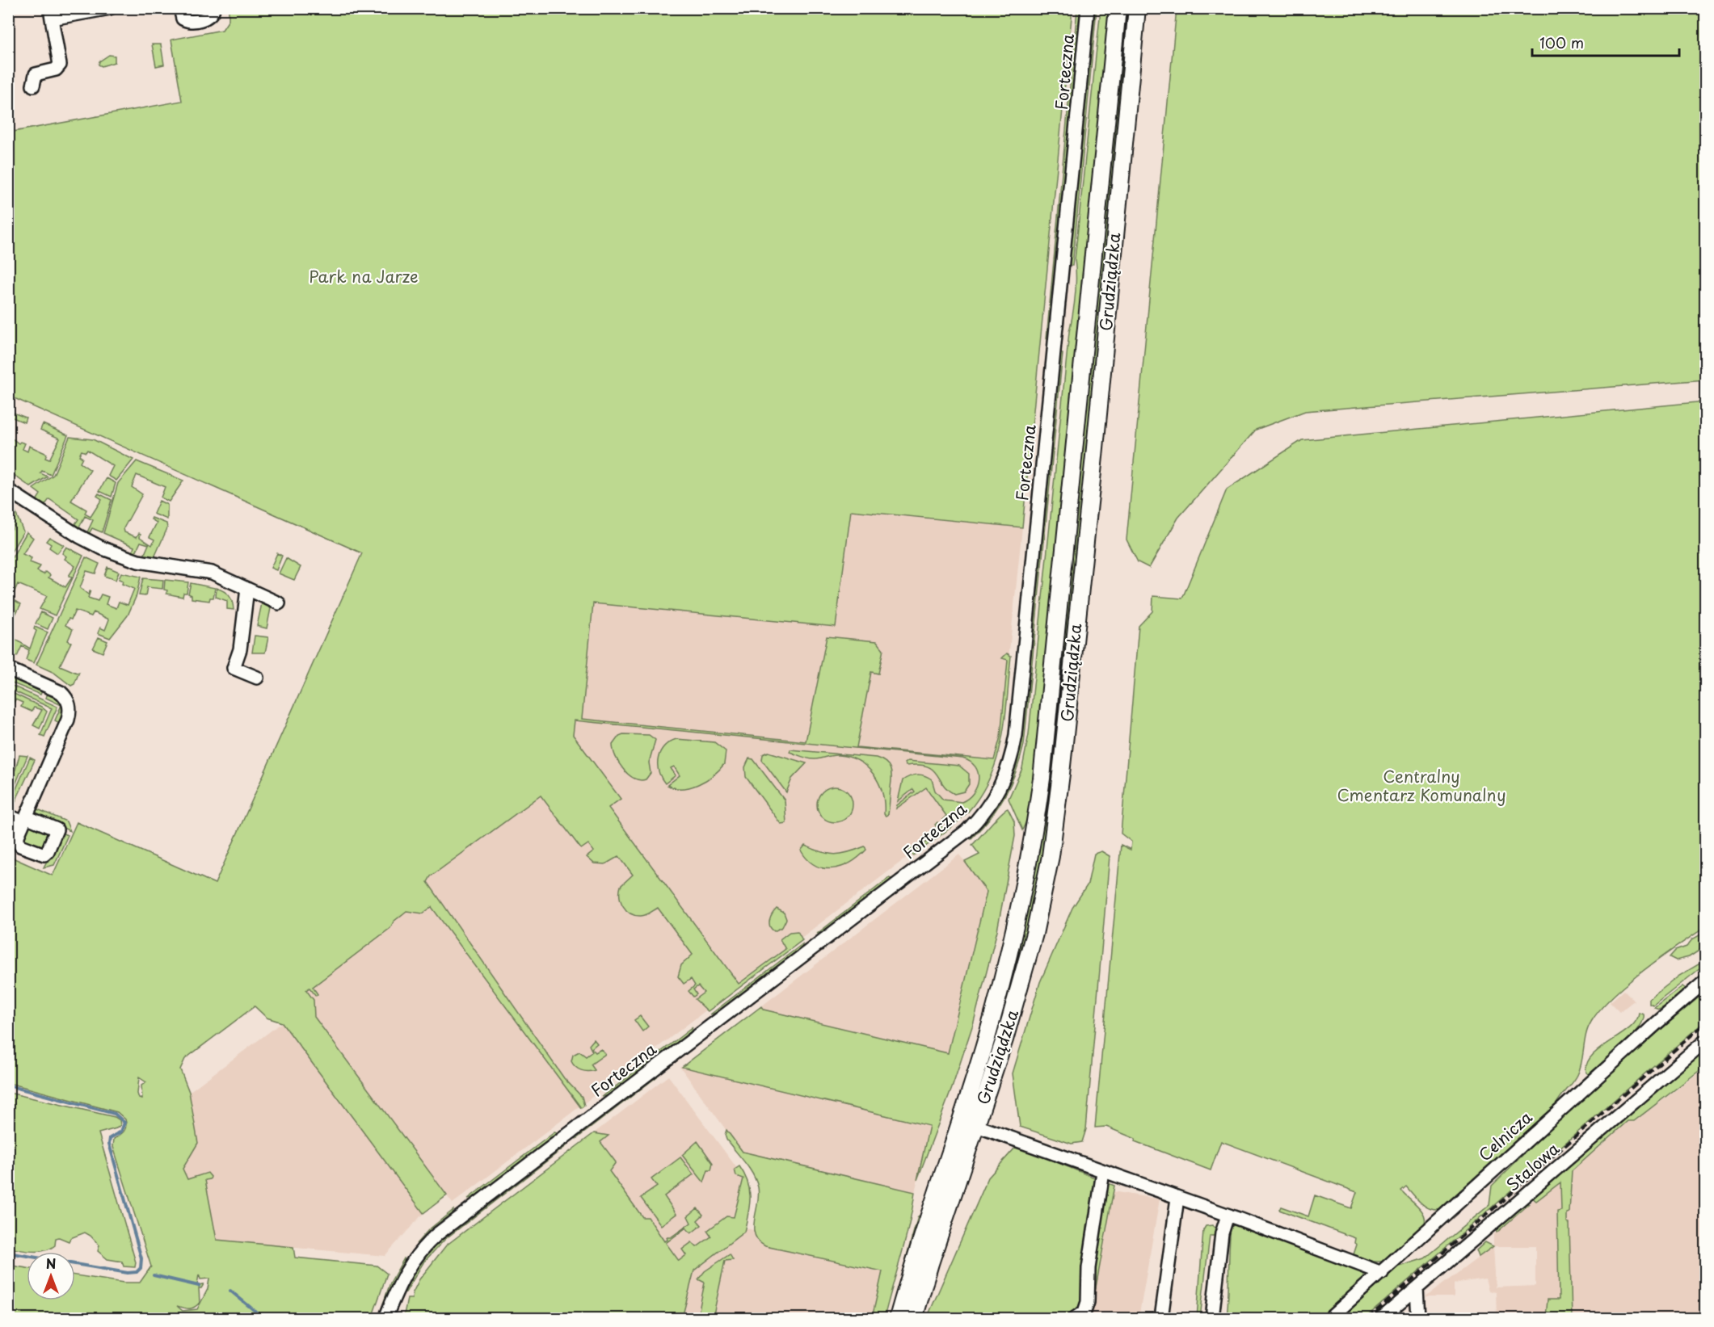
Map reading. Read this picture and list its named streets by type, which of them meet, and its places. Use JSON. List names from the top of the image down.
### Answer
{
  "streets": {
    "main road": ["Grudziądzka"],
    "street": ["Forteczna", "Celnicza", "Stalowa"]
  },
  "parks": ["Park na Jarze", "Centralny Cmentarz Komunalny"],
  "scale_bar": "100 m",
  "north": "top"
}
